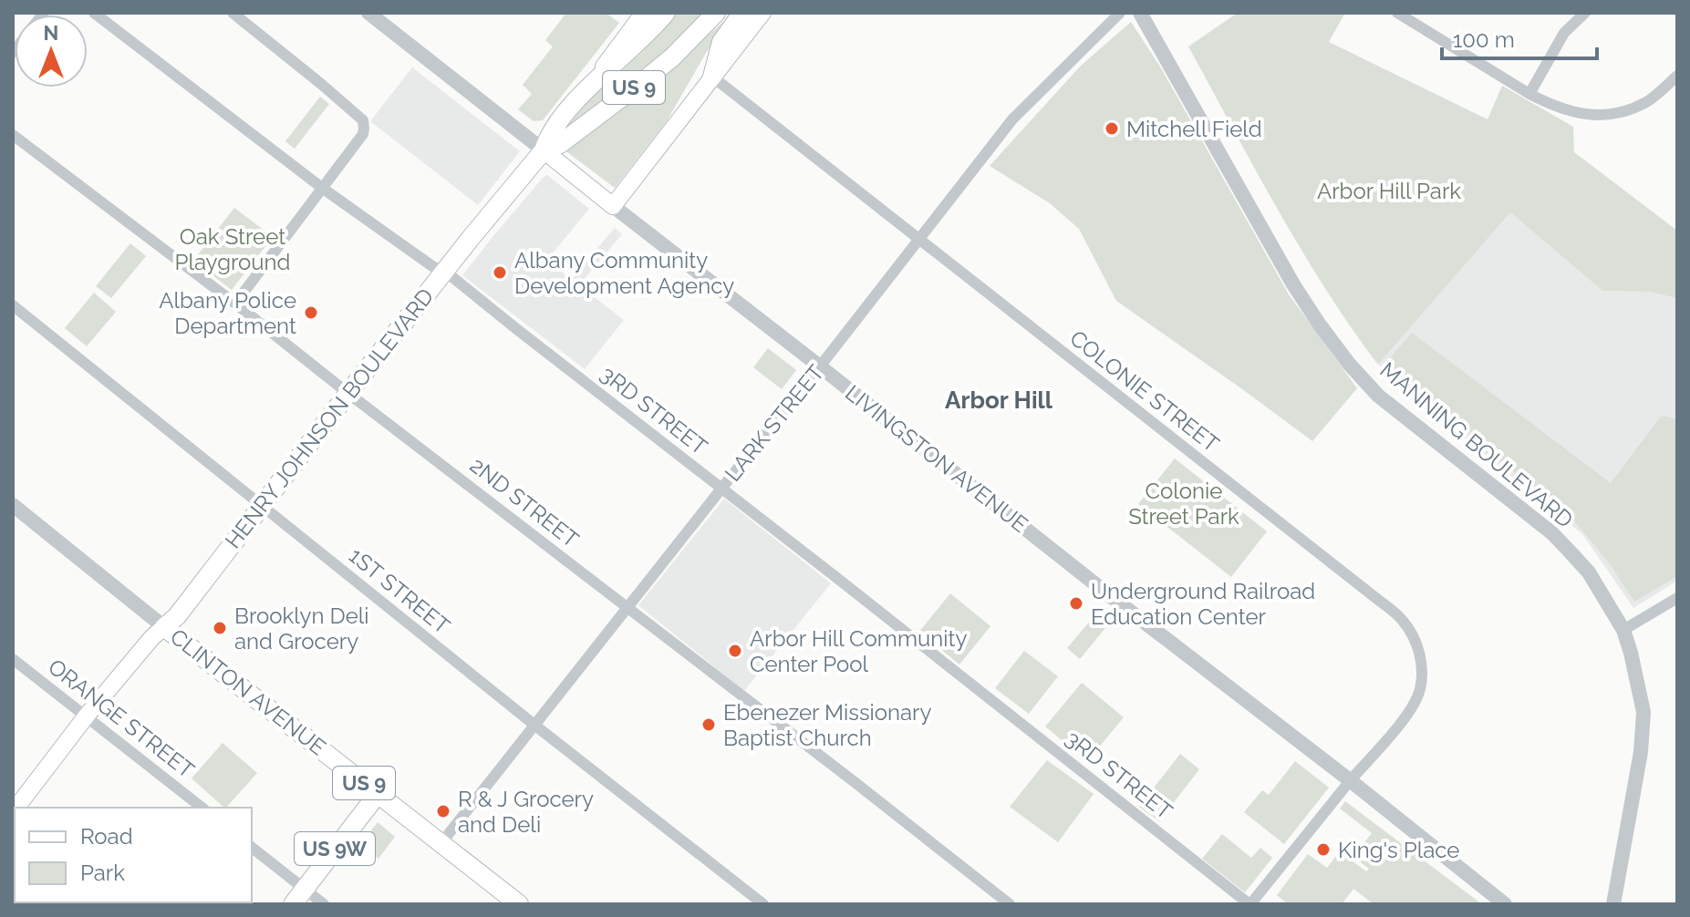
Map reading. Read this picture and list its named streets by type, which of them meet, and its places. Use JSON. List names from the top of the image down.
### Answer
{
  "streets": {
    "main road": [
      "US 9",
      "HENRY JOHNSON BOULEVARD",
      "LIVINGSTON AVENUE",
      "CLINTON AVENUE",
      "US 9W"
    ],
    "street": [
      "COLONIE STREET",
      "3RD STREET",
      "LARK STREET",
      "MANNING BOULEVARD",
      "2ND STREET",
      "1ST STREET",
      "ORANGE STREET"
    ]
  },
  "crossings": [
    ["US 9", "HENRY JOHNSON BOULEVARD"],
    ["US 9", "LIVINGSTON AVENUE"],
    ["COLONIE STREET", "3RD STREET"],
    ["COLONIE STREET", "LARK STREET"],
    ["COLONIE STREET", "LIVINGSTON AVENUE"],
    ["3RD STREET", "HENRY JOHNSON BOULEVARD"],
    ["3RD STREET", "LARK STREET"],
    ["HENRY JOHNSON BOULEVARD", "LIVINGSTON AVENUE"],
    ["HENRY JOHNSON BOULEVARD", "2ND STREET"],
    ["HENRY JOHNSON BOULEVARD", "1ST STREET"],
    ["HENRY JOHNSON BOULEVARD", "CLINTON AVENUE"],
    ["HENRY JOHNSON BOULEVARD", "ORANGE STREET"],
    ["LARK STREET", "LIVINGSTON AVENUE"],
    ["LARK STREET", "2ND STREET"],
    ["LARK STREET", "1ST STREET"],
    ["LARK STREET", "CLINTON AVENUE"],
    ["CLINTON AVENUE", "US 9W"]
  ],
  "districts": ["Arbor Hill"],
  "parks": ["Arbor Hill Park", "Oak Street Playground", "Colonie Street Park"],
  "places": [
    "Mitchell Field",
    "Albany Community Development Agency",
    "Albany Police Department",
    "Underground Railroad Education Center",
    "Brooklyn Deli and Grocery",
    "Arbor Hill Community Center Pool",
    "Ebenezer Missionary Baptist Church",
    "R & J Grocery and Deli",
    "King's Place"
  ],
  "legend": ["Road", "Park"],
  "scale_bar": "100 m",
  "north": "top"
}
